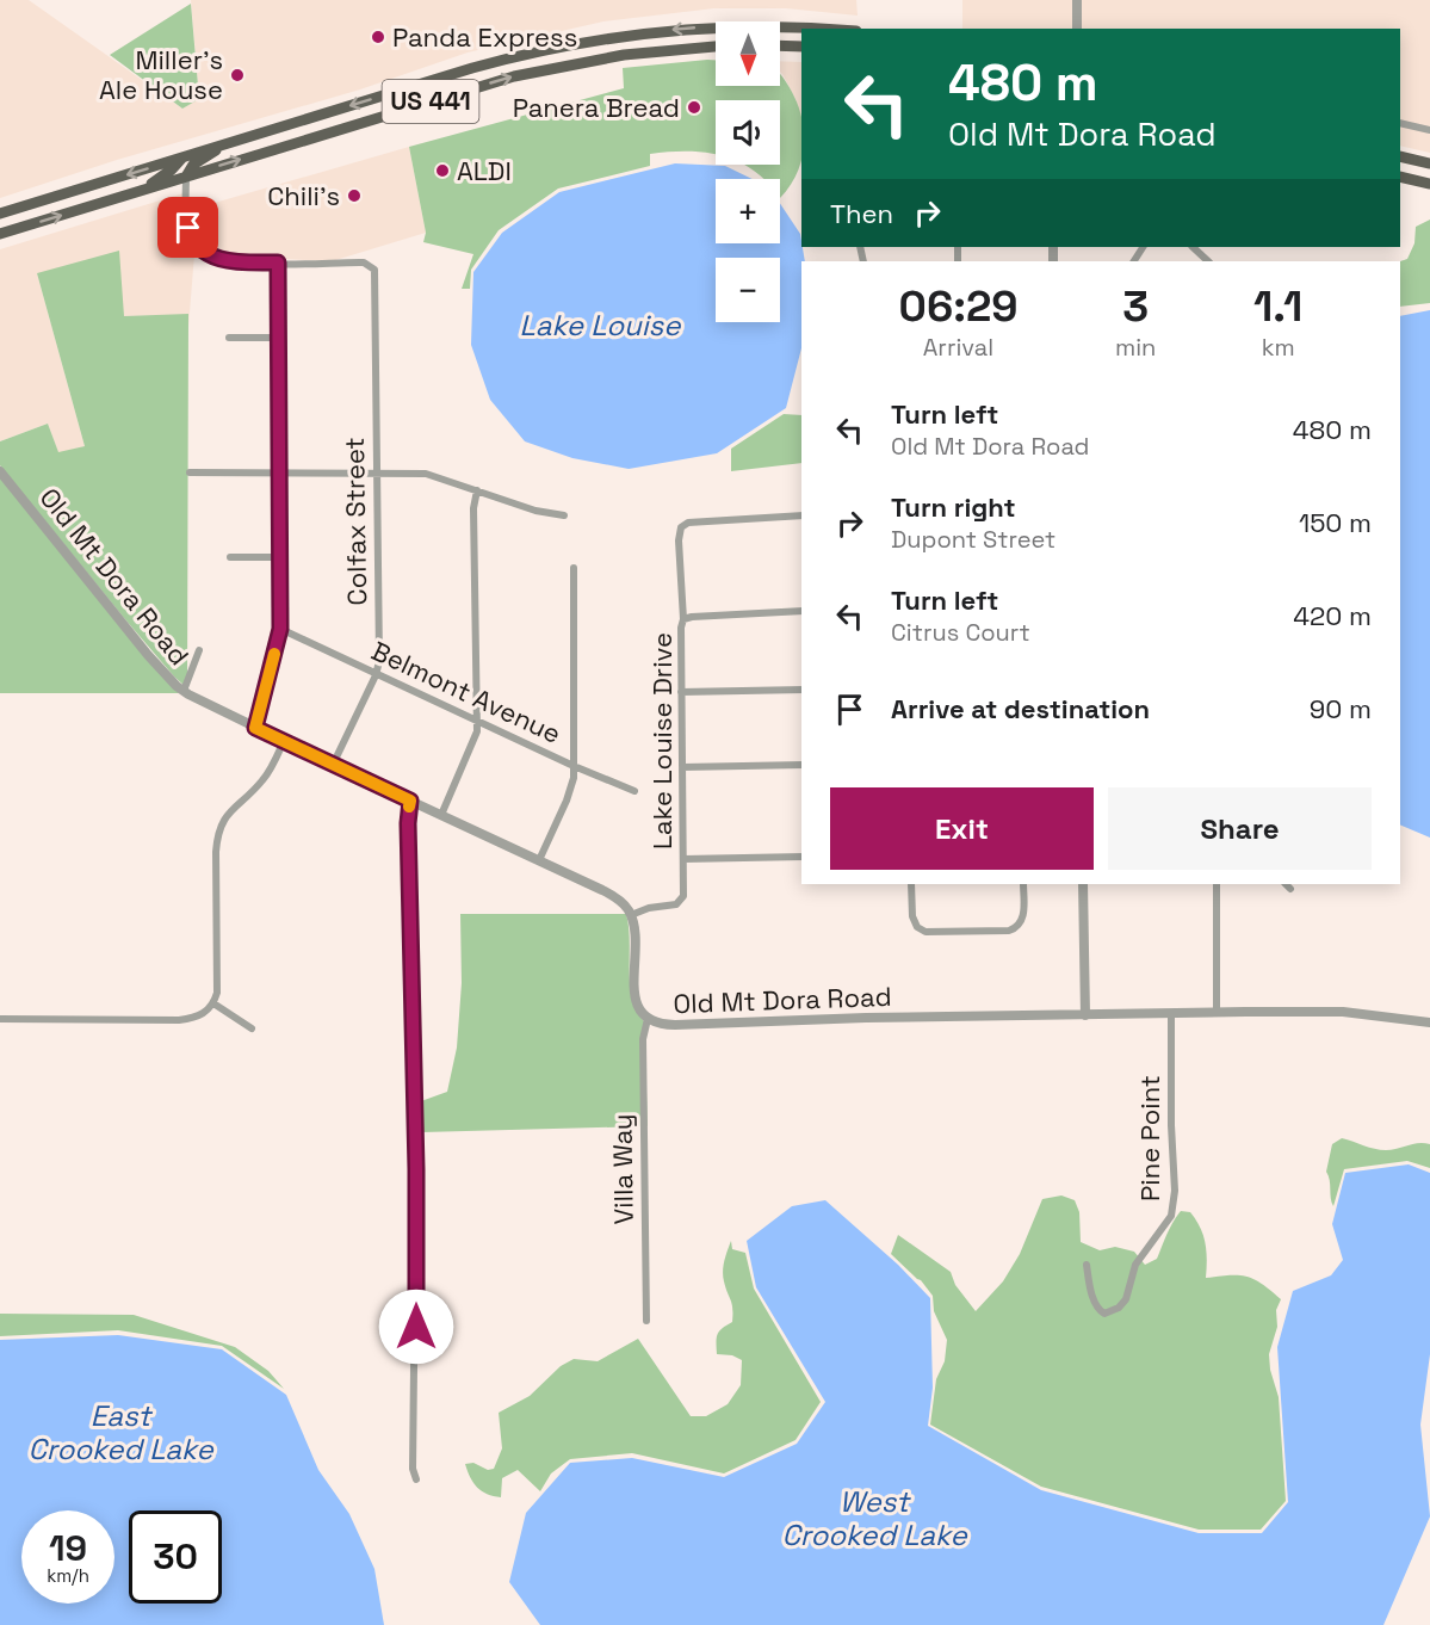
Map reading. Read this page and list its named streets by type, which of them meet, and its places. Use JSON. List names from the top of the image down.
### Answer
{
  "streets": {
    "main road": ["US 441"],
    "street": [
      "Colfax Street",
      "Old Mt Dora Road",
      "Belmont Avenue",
      "Lake Louise Drive",
      "Pine Point",
      "Villa Way"
    ]
  },
  "crossings": [
    ["Colfax Street", "Old Mt Dora Road"],
    ["Colfax Street", "Belmont Avenue"],
    ["Old Mt Dora Road", "Lake Louise Drive"],
    ["Old Mt Dora Road", "Pine Point"],
    ["Old Mt Dora Road", "Villa Way"]
  ],
  "water": ["Lake Louise", "East Crooked Lake", "West Crooked Lake"],
  "places": [
    "Panda Express",
    "Miller's Ale House",
    "Panera Bread",
    "ALDI",
    "Chili's"
  ],
  "north": "bottom",
  "page": {
    "map_buttons": ["+", "−"],
    "turn": ["480 m", "Old Mt Dora Road"],
    "then": "Then",
    "eta": [
      "06:29",
      "Arrival",
      "3",
      "min",
      "1.1",
      "km"
    ],
    "list": [
      {
        "name": "Turn left",
        "note": "Old Mt Dora Road",
        "value": "480 m"
      },
      {
        "name": "Turn right",
        "note": "Dupont Street",
        "value": "150 m"
      },
      {
        "name": "Turn left",
        "note": "Citrus Court",
        "value": "420 m"
      },
      {
        "name": "Arrive at destination",
        "value": "90 m"
      }
    ],
    "buttons": ["Exit", "Share"],
    "speed": "19 km/h",
    "limit": "30"
  }
}
